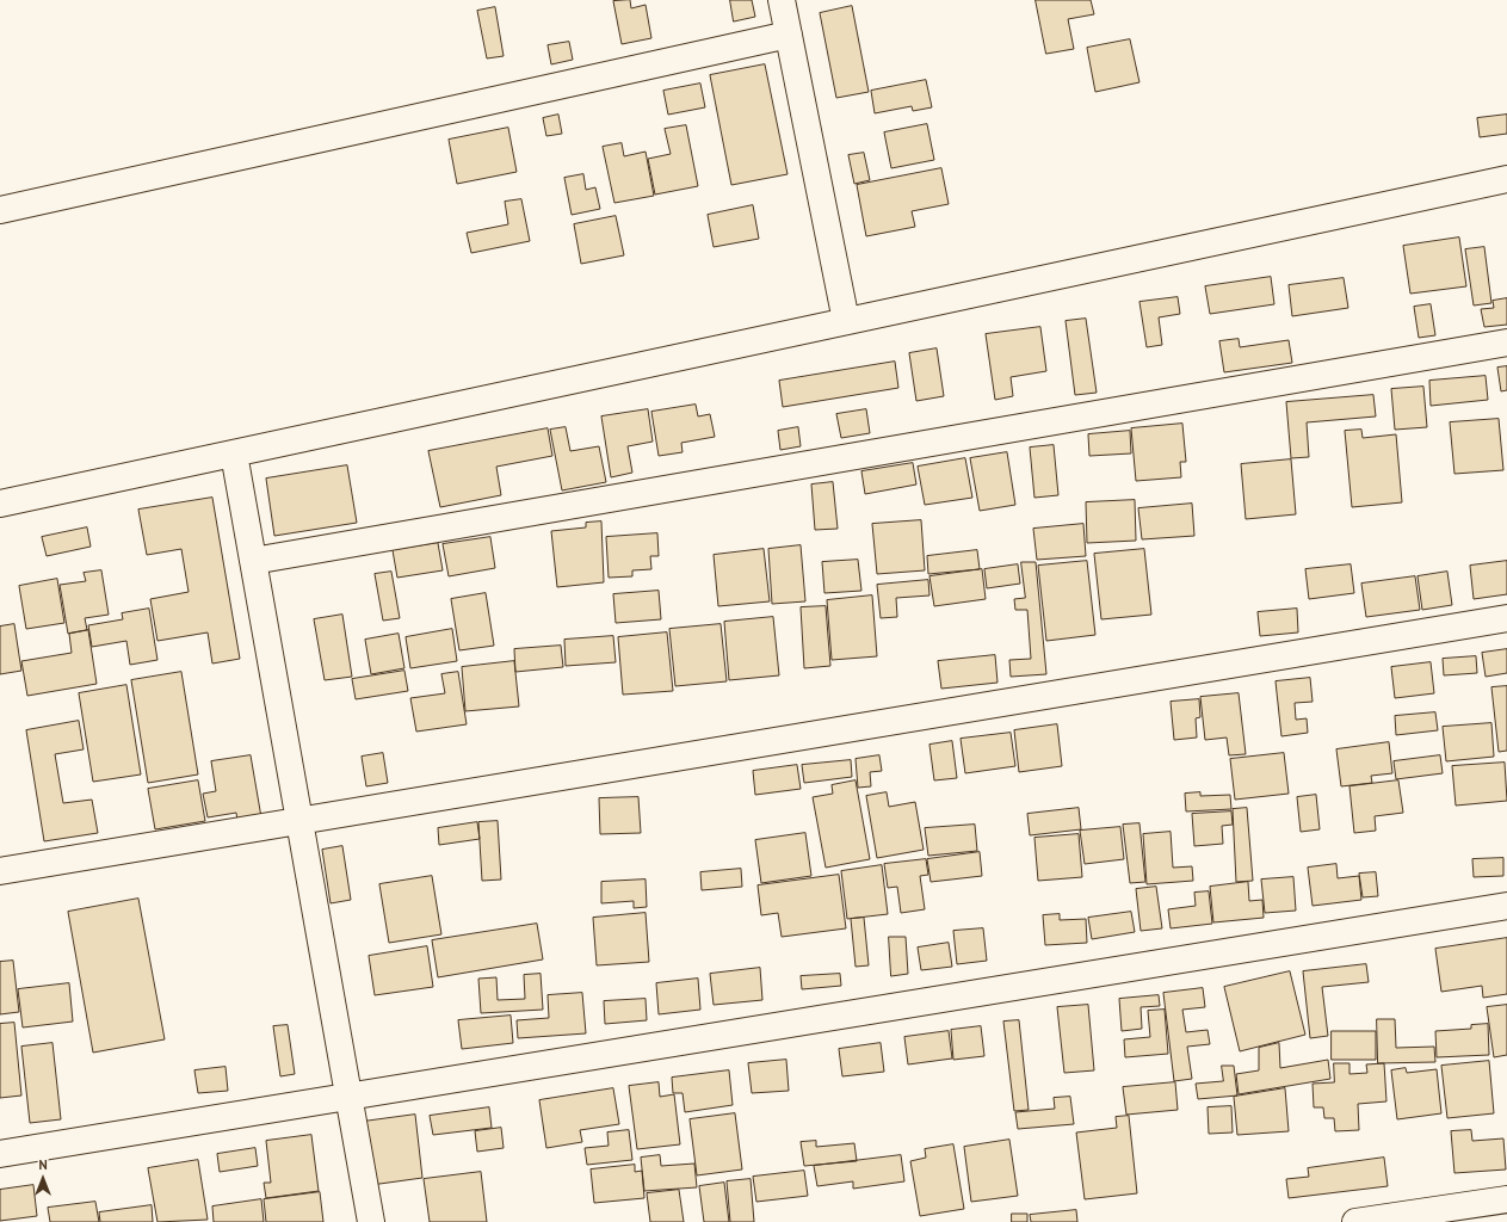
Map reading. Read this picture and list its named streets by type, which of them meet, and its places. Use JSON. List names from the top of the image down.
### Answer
{
  "north": "top"
}
